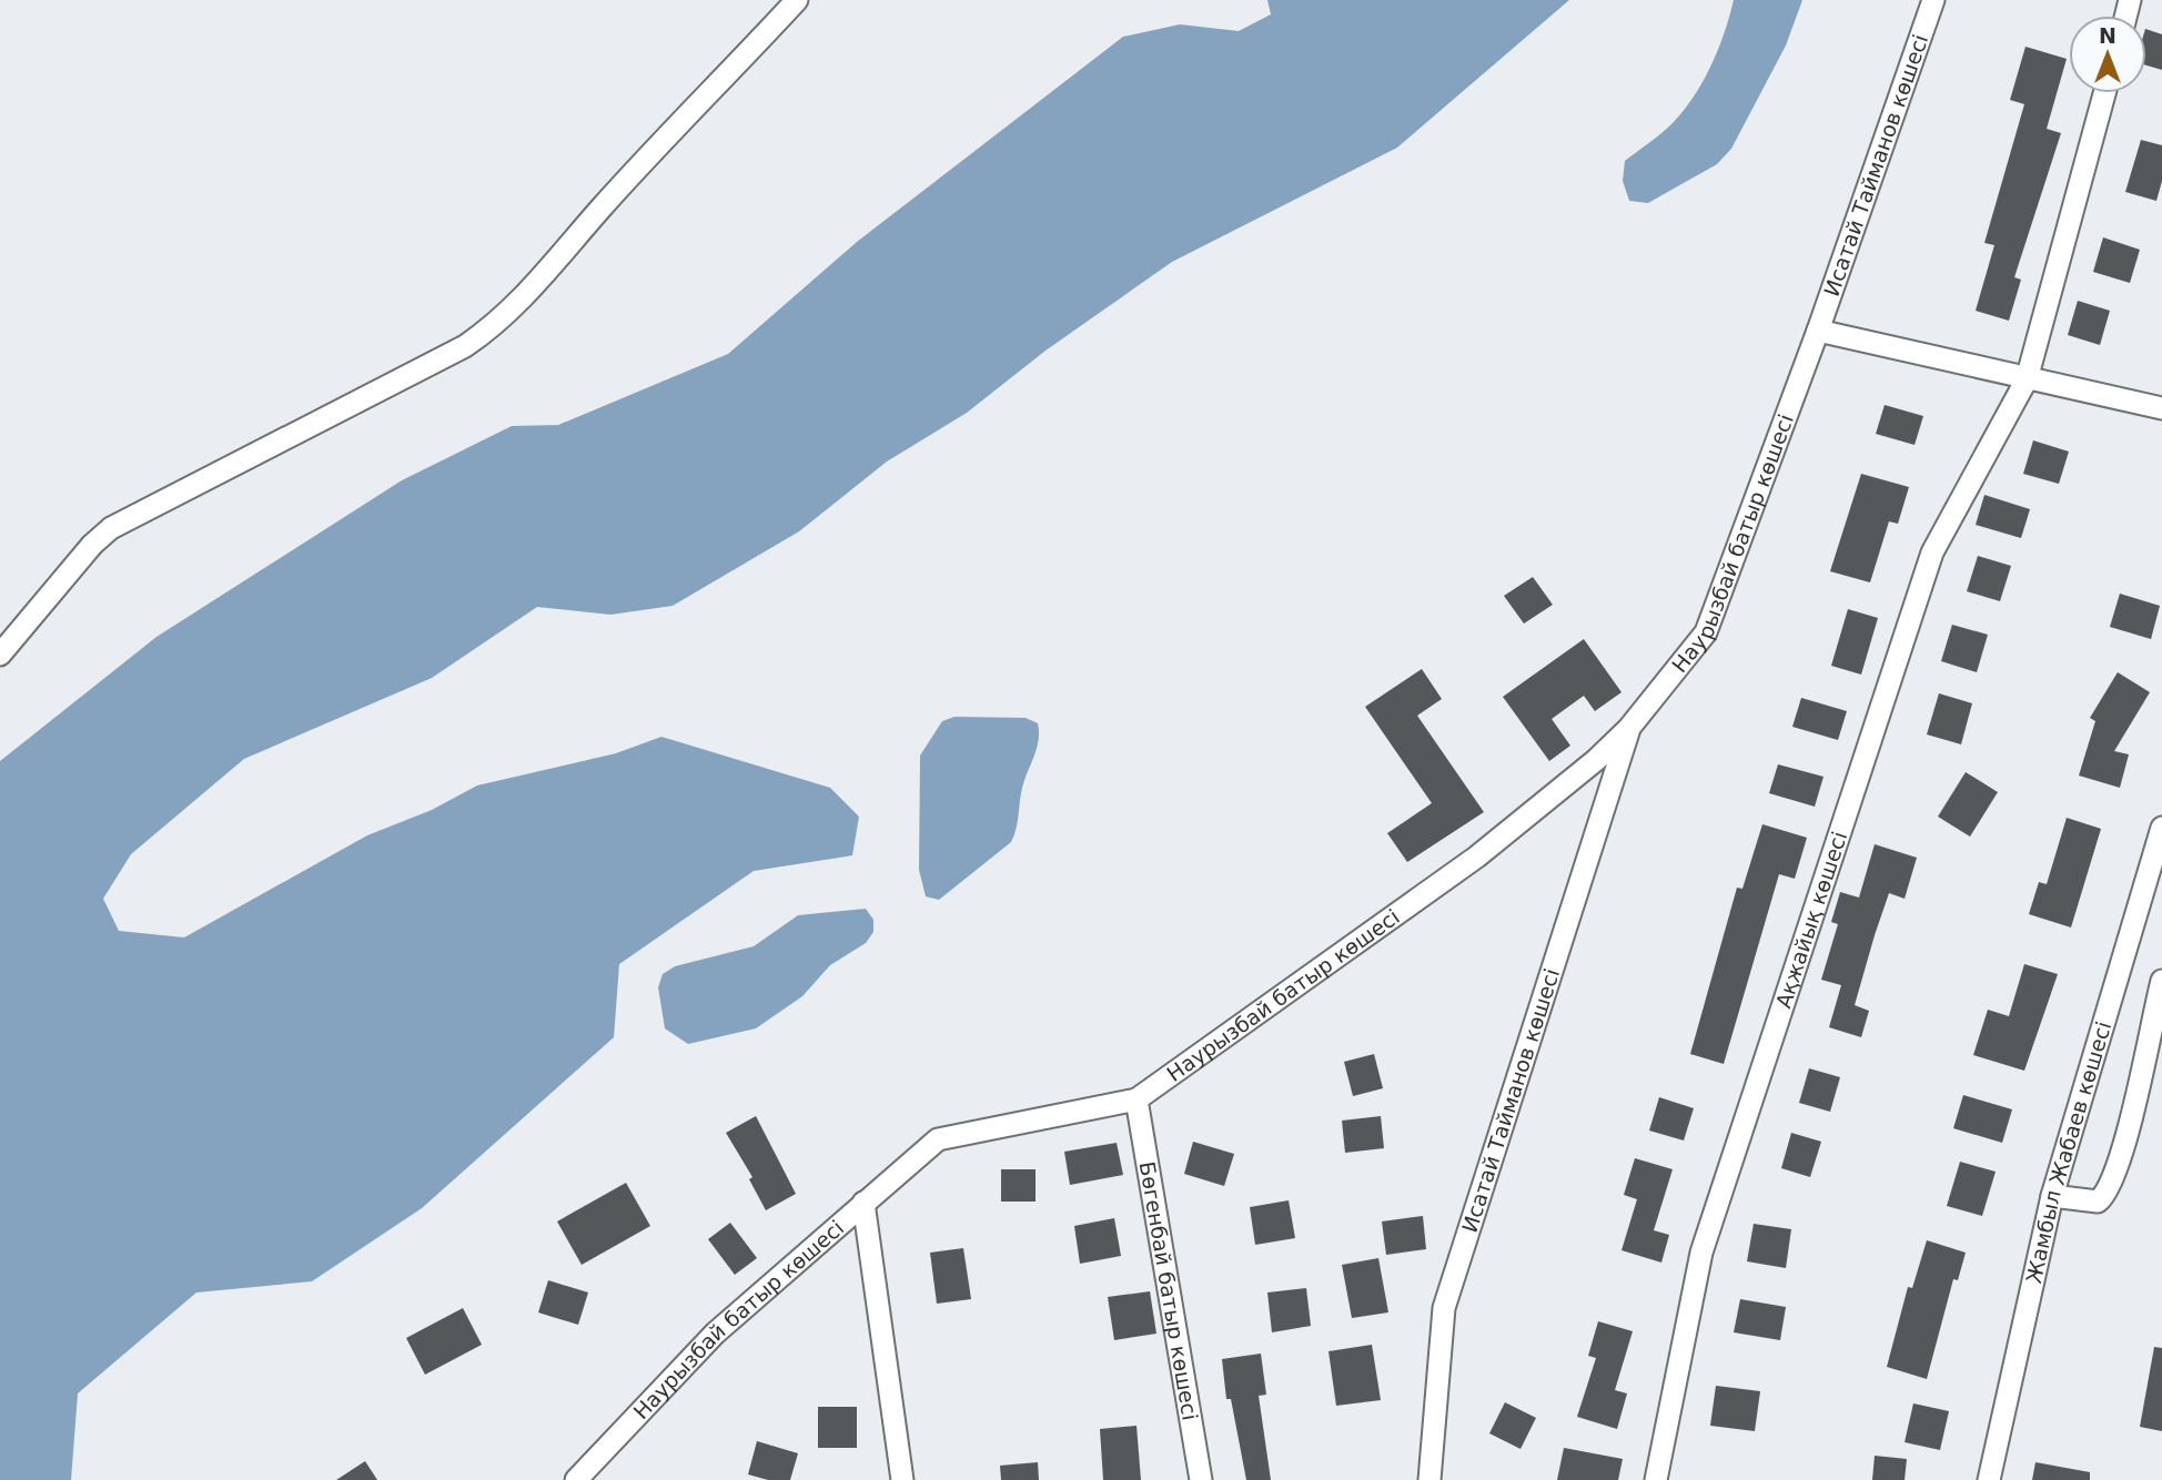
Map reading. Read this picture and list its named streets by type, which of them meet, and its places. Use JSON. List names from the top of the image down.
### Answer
{
  "streets": {
    "street": [
      "Исатай Тайманов көшесі",
      "Наурызбай батыр көшесі",
      "Ақжайық көшесі",
      "Жамбыл Жабаев көшесі",
      "Бөгенбай батыр көшесі"
    ]
  },
  "crossings": [
    ["Исатай Тайманов көшесі", "Наурызбай батыр көшесі"],
    ["Наурызбай батыр көшесі", "Бөгенбай батыр көшесі"]
  ],
  "north": "top"
}
